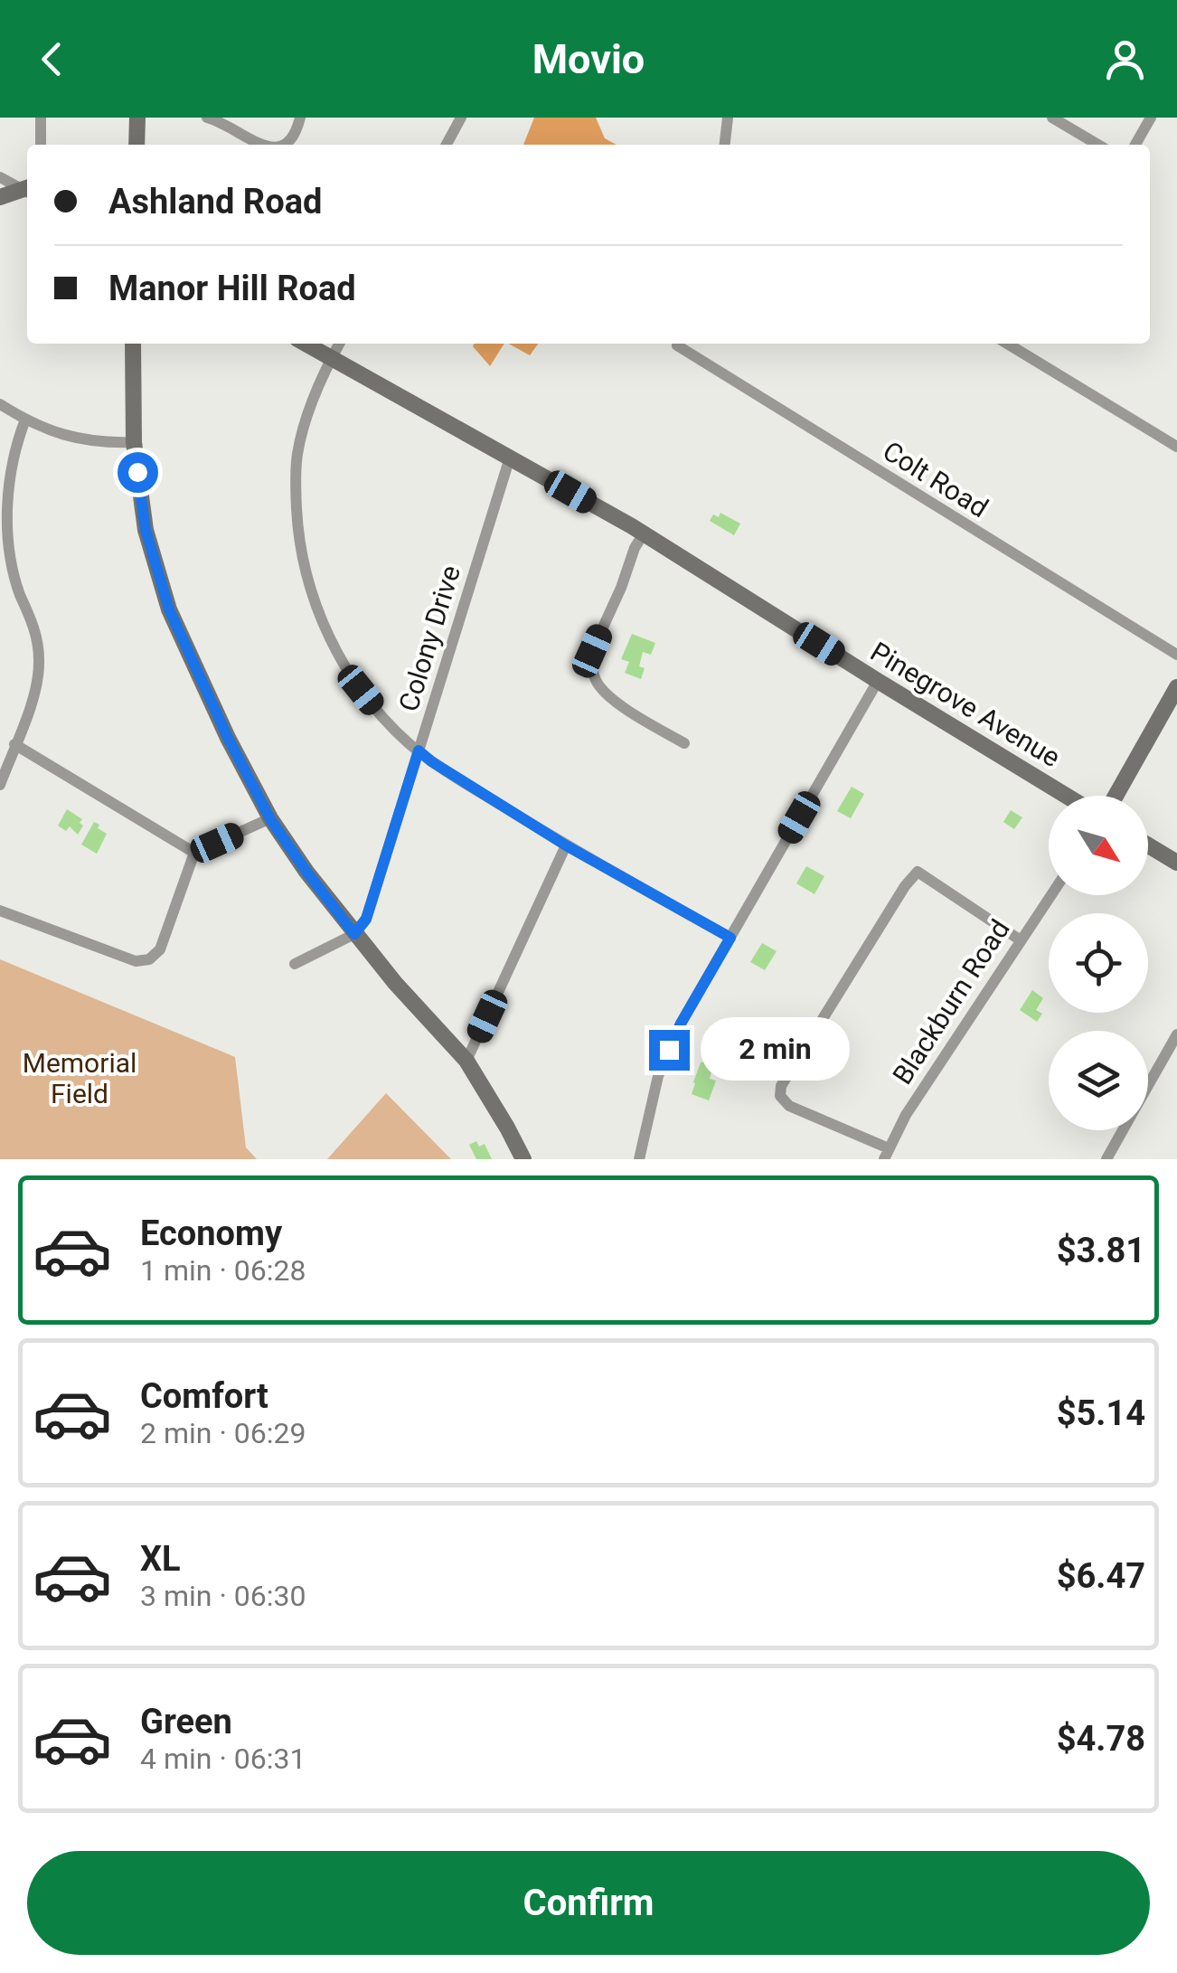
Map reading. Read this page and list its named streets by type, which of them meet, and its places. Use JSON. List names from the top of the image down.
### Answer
{
  "streets": {
    "street": [
      "Colt Road",
      "Colony Drive",
      "Pinegrove Avenue",
      "Blackburn Road"
    ]
  },
  "crossings": [
    ["Colony Drive", "Pinegrove Avenue"]
  ],
  "parks": ["Memorial Field"],
  "north": "bottom right",
  "page": {
    "header": "Movio",
    "banner": ["Ashland Road", "Manor Hill Road"],
    "bubble": "2 min",
    "list": [
      {
        "name": "Economy",
        "note": "1 min · 06:28",
        "value": "$3.81"
      },
      {
        "name": "Comfort",
        "note": "2 min · 06:29",
        "value": "$5.14"
      },
      {
        "name": "XL",
        "note": "3 min · 06:30",
        "value": "$6.47"
      },
      {
        "name": "Green",
        "note": "4 min · 06:31",
        "value": "$4.78"
      }
    ],
    "buttons": "Confirm"
  }
}
